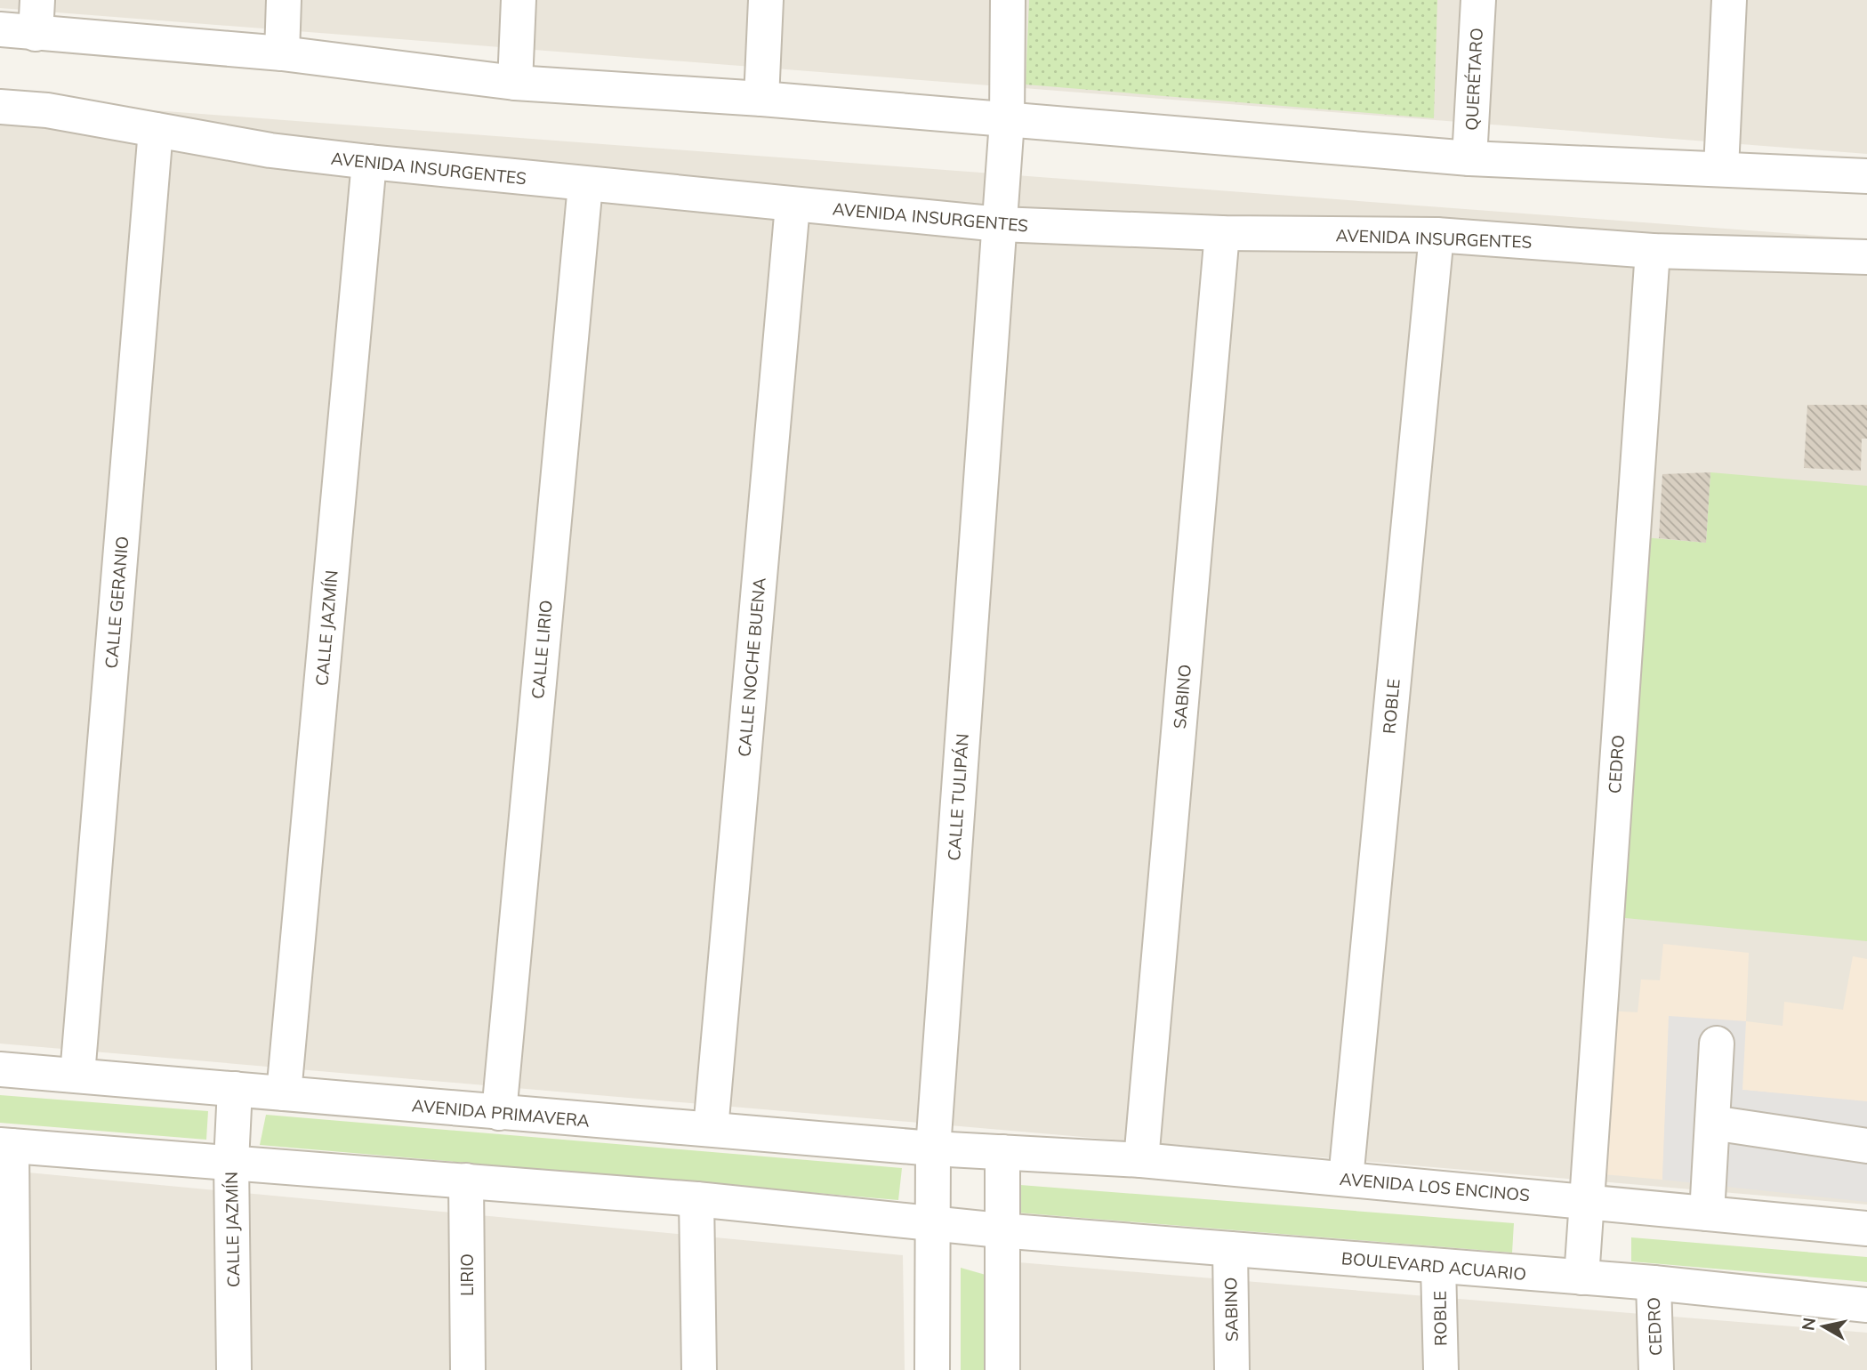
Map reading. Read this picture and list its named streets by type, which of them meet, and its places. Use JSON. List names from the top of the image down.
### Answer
{
  "streets": {
    "street": [
      "QUERÉTARO",
      "AVENIDA INSURGENTES",
      "CALLE GERANIO",
      "CALLE JAZMÍN",
      "CALLE LIRIO",
      "CALLE NOCHE BUENA",
      "SABINO",
      "ROBLE",
      "CEDRO",
      "CALLE TULIPÁN",
      "AVENIDA PRIMAVERA",
      "AVENIDA LOS ENCINOS",
      "BOULEVARD ACUARIO",
      "LIRIO"
    ]
  },
  "crossings": [
    ["AVENIDA INSURGENTES", "CALLE GERANIO"],
    ["AVENIDA INSURGENTES", "CALLE JAZMÍN"],
    ["AVENIDA INSURGENTES", "CALLE LIRIO"],
    ["AVENIDA INSURGENTES", "CALLE NOCHE BUENA"],
    ["AVENIDA INSURGENTES", "SABINO"],
    ["AVENIDA INSURGENTES", "ROBLE"],
    ["AVENIDA INSURGENTES", "CEDRO"],
    ["AVENIDA INSURGENTES", "CALLE TULIPÁN"],
    ["CALLE GERANIO", "AVENIDA PRIMAVERA"],
    ["CALLE JAZMÍN", "AVENIDA PRIMAVERA"],
    ["CALLE LIRIO", "AVENIDA PRIMAVERA"],
    ["CALLE NOCHE BUENA", "AVENIDA PRIMAVERA"],
    ["SABINO", "AVENIDA LOS ENCINOS"],
    ["SABINO", "BOULEVARD ACUARIO"],
    ["ROBLE", "AVENIDA LOS ENCINOS"],
    ["ROBLE", "BOULEVARD ACUARIO"],
    ["CEDRO", "AVENIDA LOS ENCINOS"],
    ["CEDRO", "BOULEVARD ACUARIO"],
    ["CALLE TULIPÁN", "AVENIDA PRIMAVERA"],
    ["AVENIDA PRIMAVERA", "AVENIDA LOS ENCINOS"]
  ],
  "north": "left"
}
